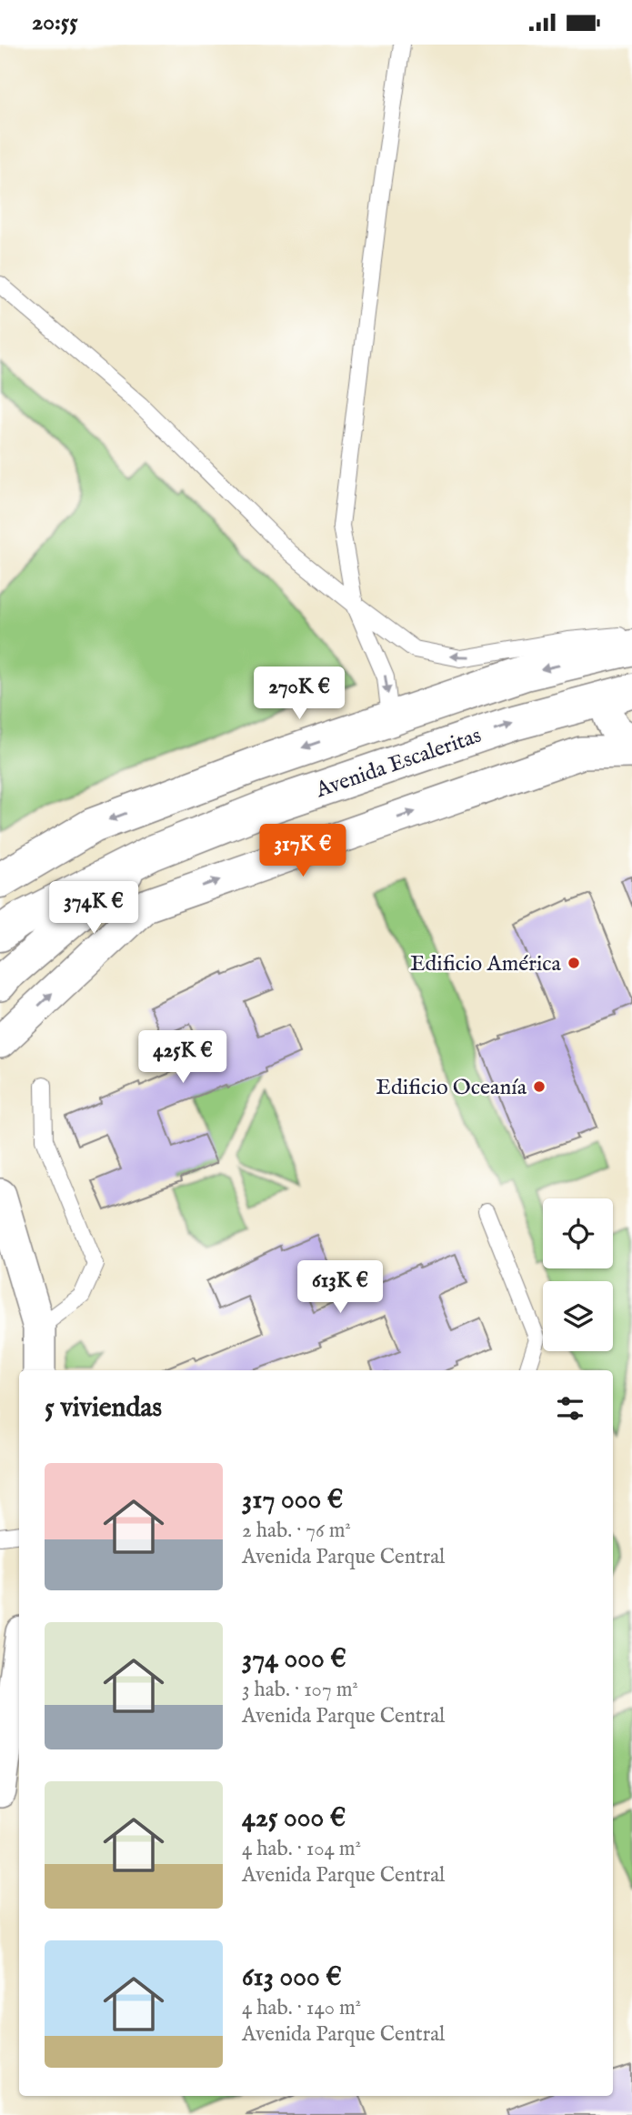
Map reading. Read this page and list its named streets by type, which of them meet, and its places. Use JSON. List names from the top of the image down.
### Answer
{
  "streets": {
    "street": ["Avenida Escaleritas"]
  },
  "places": ["Edificio América", "Edificio Oceanía"],
  "page": {
    "status": "20:55",
    "price": [
      "270K €",
      "317K €",
      "374K €",
      "425K €",
      "613K €"
    ],
    "heading": "5 viviendas",
    "list": [
      {
        "name": "317 000 €",
        "note": "2 hab. · 76 m² · Avenida Parque Central"
      },
      {
        "name": "374 000 €",
        "note": "3 hab. · 107 m² · Avenida Parque Central"
      },
      {
        "name": "425 000 €",
        "note": "4 hab. · 104 m² · Avenida Parque Central"
      },
      {
        "name": "613 000 €",
        "note": "4 hab. · 140 m² · Avenida Parque Central"
      }
    ]
  }
}
